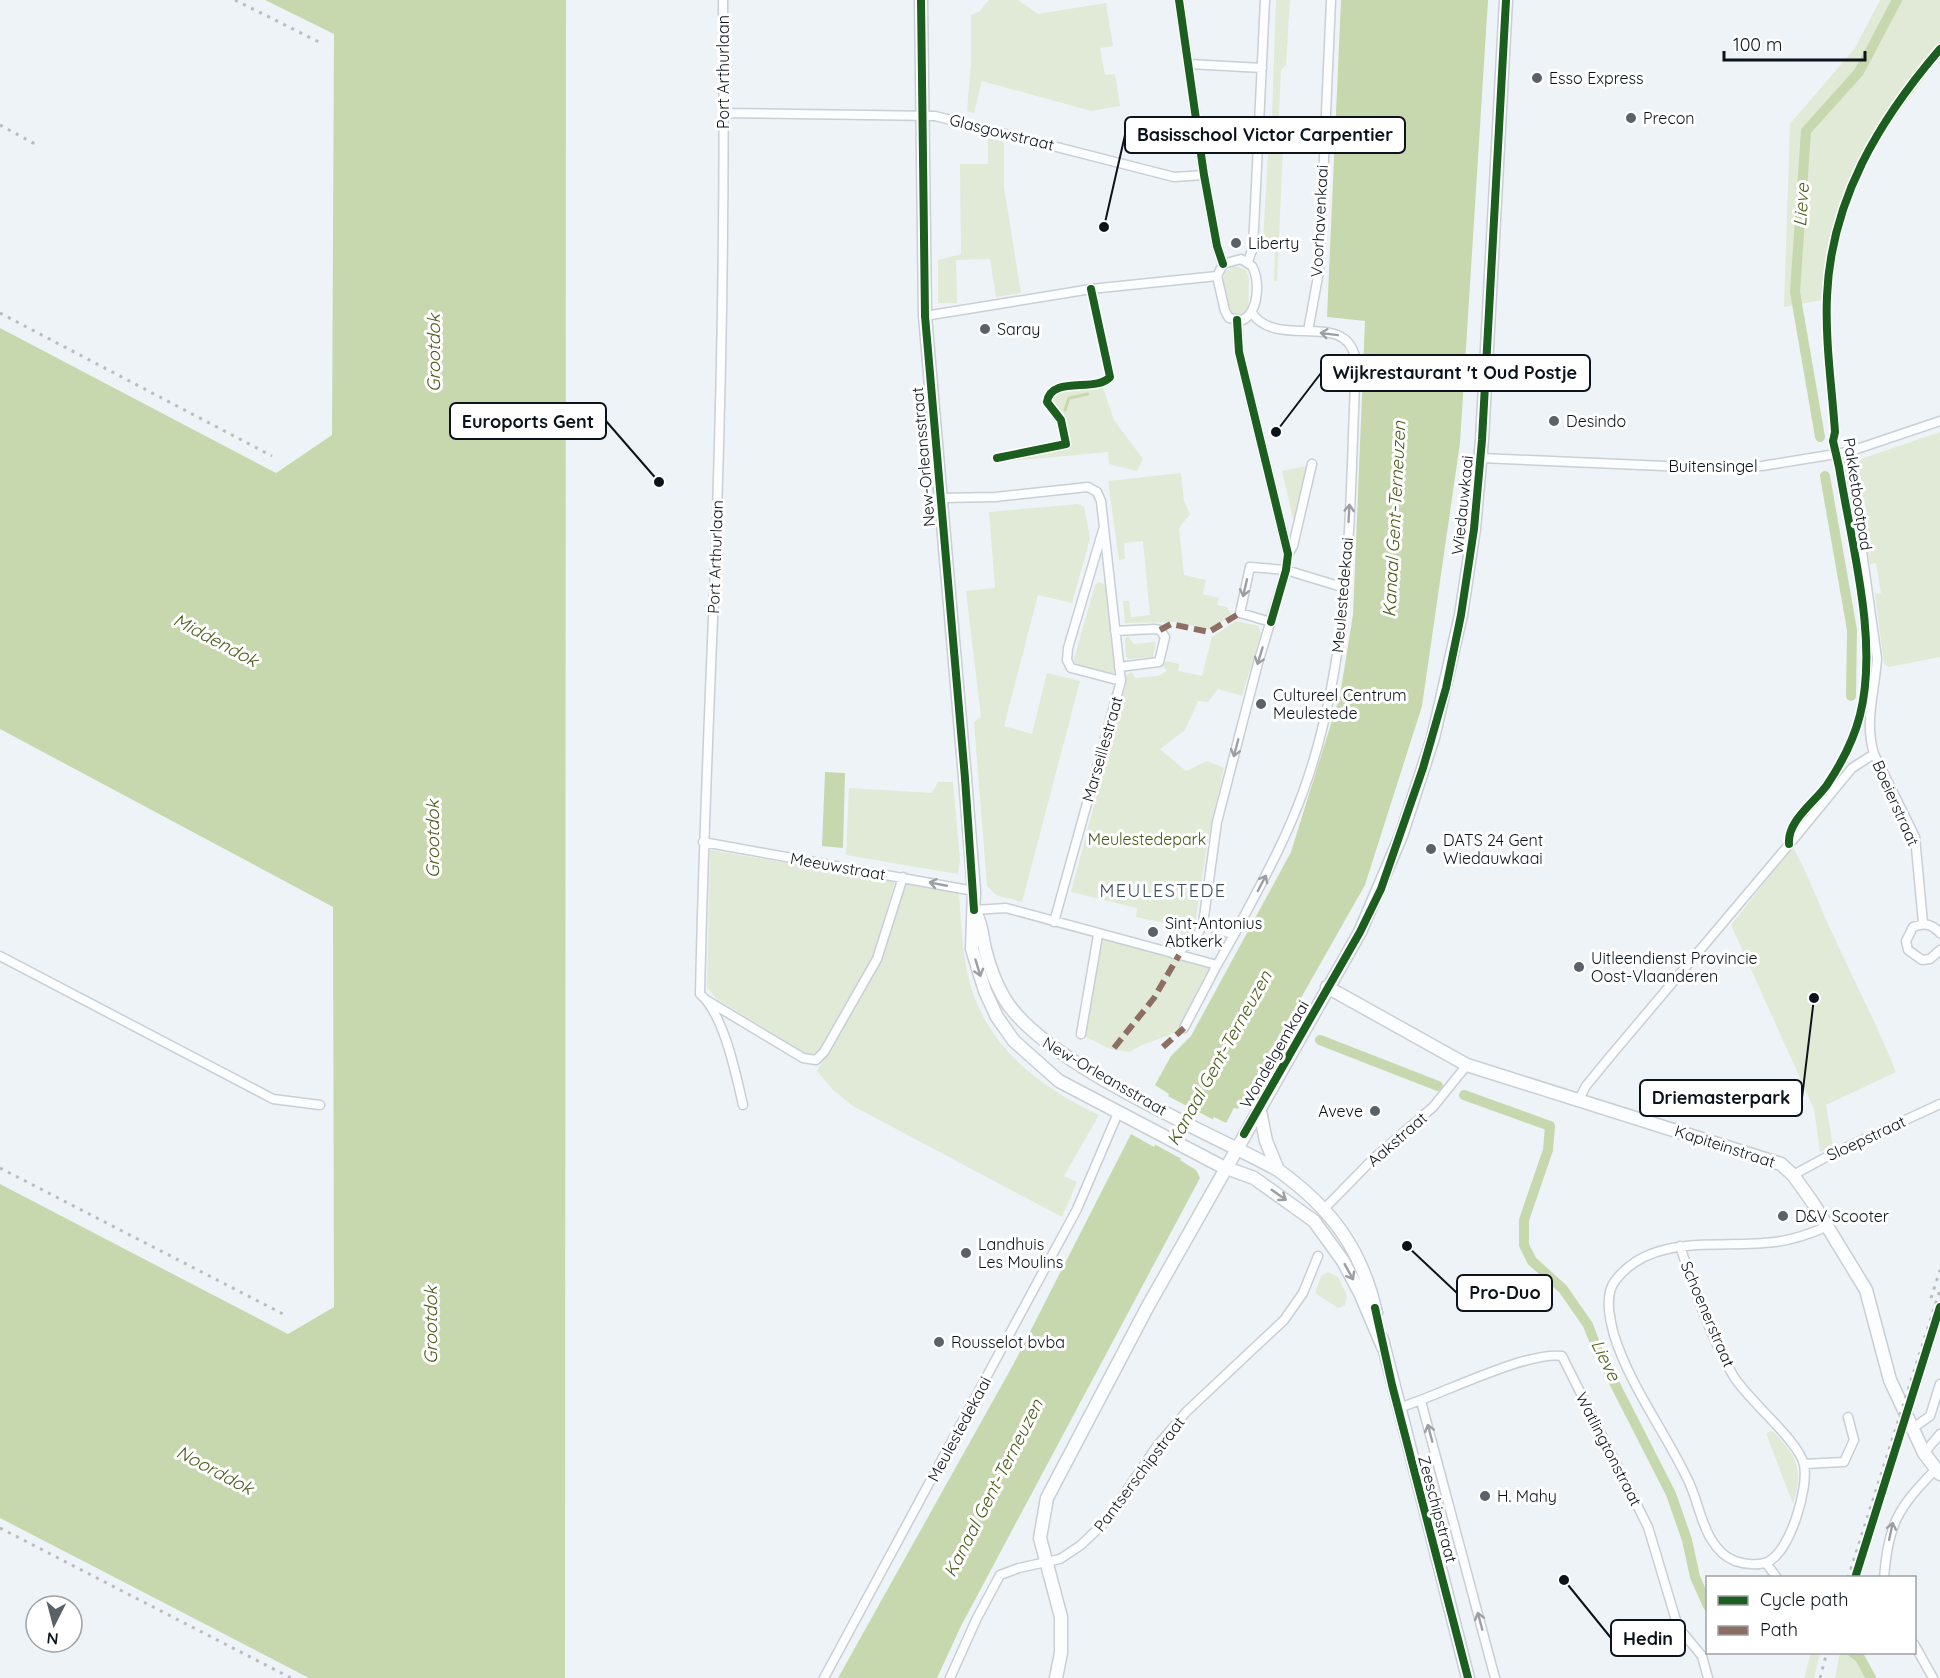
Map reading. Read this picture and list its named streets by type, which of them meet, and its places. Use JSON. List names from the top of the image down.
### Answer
{
  "streets": {
    "main road": [
      "New-Orleansstraat",
      "Wiedauwkaai",
      "Wondelgemkaai",
      "Kapiteinstraat",
      "Zeeschipstraat"
    ],
    "street": [
      "Port Arthurlaan",
      "Glasgowstraat",
      "Voorhavenkaai",
      "Buitensingel",
      "Meulestedekaai",
      "Marseillestraat",
      "Boeierstraat",
      "Meeuwstraat",
      "Sloepstraat",
      "Aakstraat",
      "Schoenerstraat",
      "Watlingtonstraat",
      "Pantserschipstraat"
    ],
    "cycle path": ["Pakketbootpad"]
  },
  "crossings": [
    ["Port Arthurlaan", "Glasgowstraat"],
    ["Port Arthurlaan", "Meeuwstraat"],
    ["Glasgowstraat", "New-Orleansstraat"],
    ["Voorhavenkaai", "Meulestedekaai"],
    ["New-Orleansstraat", "Meulestedekaai"],
    ["New-Orleansstraat", "Marseillestraat"],
    ["New-Orleansstraat", "Meeuwstraat"],
    ["New-Orleansstraat", "Wondelgemkaai"],
    ["New-Orleansstraat", "Zeeschipstraat"],
    ["Buitensingel", "Wiedauwkaai"],
    ["Buitensingel", "Boeierstraat"],
    ["Wiedauwkaai", "Wondelgemkaai"],
    ["Wiedauwkaai", "Kapiteinstraat"],
    ["Boeierstraat", "Kapiteinstraat"],
    ["Wondelgemkaai", "Kapiteinstraat"],
    ["Wondelgemkaai", "Pantserschipstraat"],
    ["Wondelgemkaai", "Zeeschipstraat"],
    ["Sloepstraat", "Kapiteinstraat"],
    ["Aakstraat", "Kapiteinstraat"],
    ["Aakstraat", "Zeeschipstraat"],
    ["Watlingtonstraat", "Zeeschipstraat"]
  ],
  "districts": ["MEULESTEDE"],
  "water": [
    "Lieve",
    "Grootdok",
    "Kanaal Gent-Terneuzen",
    "Middendok",
    "Noorddok"
  ],
  "parks": ["Meulestedepark"],
  "places": [
    "Esso Express",
    "Precon",
    "Basisschool Victor Carpentier",
    "Liberty",
    "Saray",
    "Desindo",
    "Wijkrestaurant 't Oud Postje",
    "Euroports Gent",
    "Cultureel Centrum Meulestede",
    "DATS 24 Gent Wiedauwkaai",
    "Sint-Antonius Abtkerk",
    "Uitleendienst Provincie Oost-Vlaanderen",
    "Driemasterpark",
    "Aveve",
    "D&V Scooter",
    "Pro-Duo",
    "Landhuis Les Moulins",
    "Rousselot bvba",
    "H. Mahy",
    "Hedin"
  ],
  "legend": ["Cycle path", "Path"],
  "scale_bar": "100 m",
  "north": "bottom"
}
